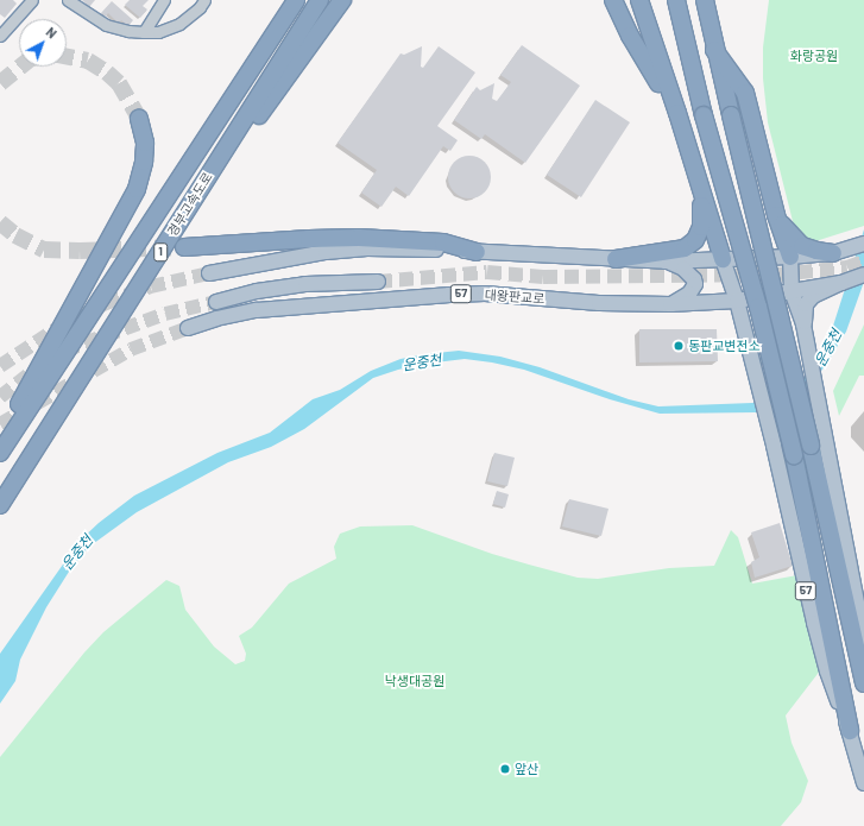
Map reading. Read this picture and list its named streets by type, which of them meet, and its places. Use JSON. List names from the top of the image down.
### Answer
{
  "streets": {
    "highway": ["경부고속도로", "1"],
    "main road": ["57", "대왕판교로"]
  },
  "crossings": [
    ["57", "대왕판교로"]
  ],
  "water": ["운중천"],
  "parks": ["화랑공원", "낙생대공원"],
  "places": ["동판교변전소", "앞산"],
  "north": "top right"
}
